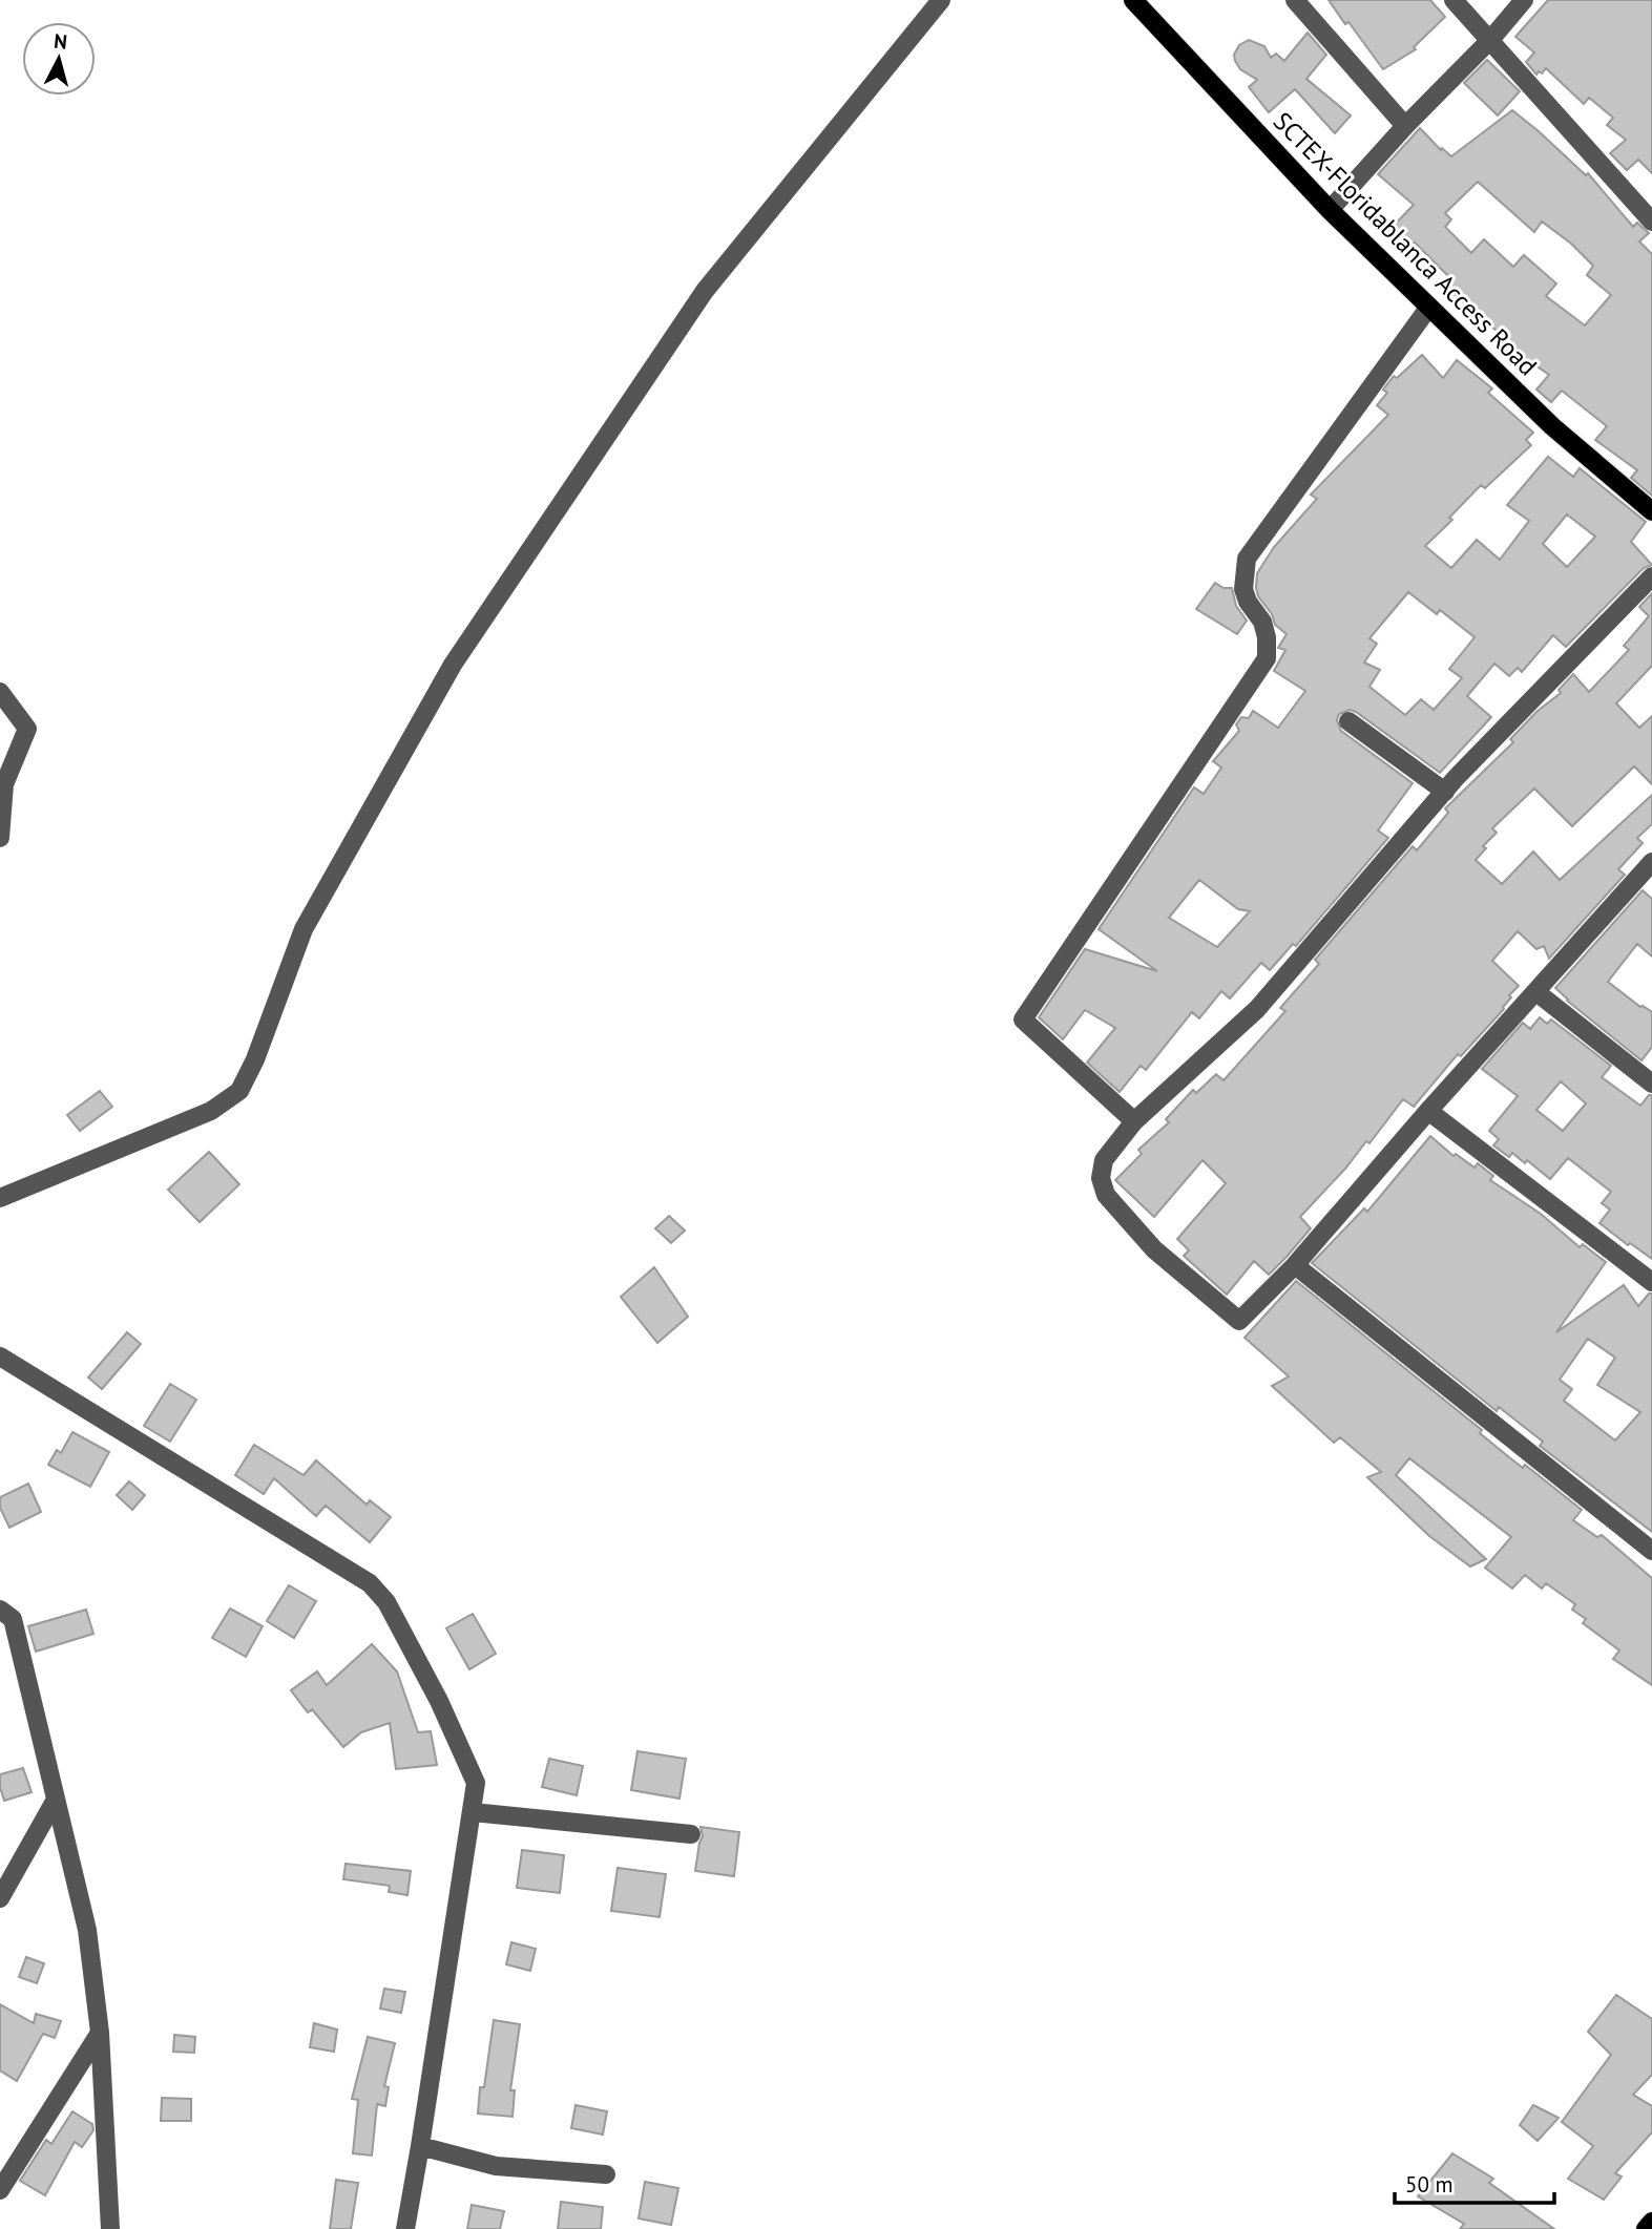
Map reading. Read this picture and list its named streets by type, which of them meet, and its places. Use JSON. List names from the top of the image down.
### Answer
{
  "streets": {
    "main road": ["SCTEX-Floridablanca Access Road"]
  },
  "scale_bar": "50 m",
  "north": "top"
}
